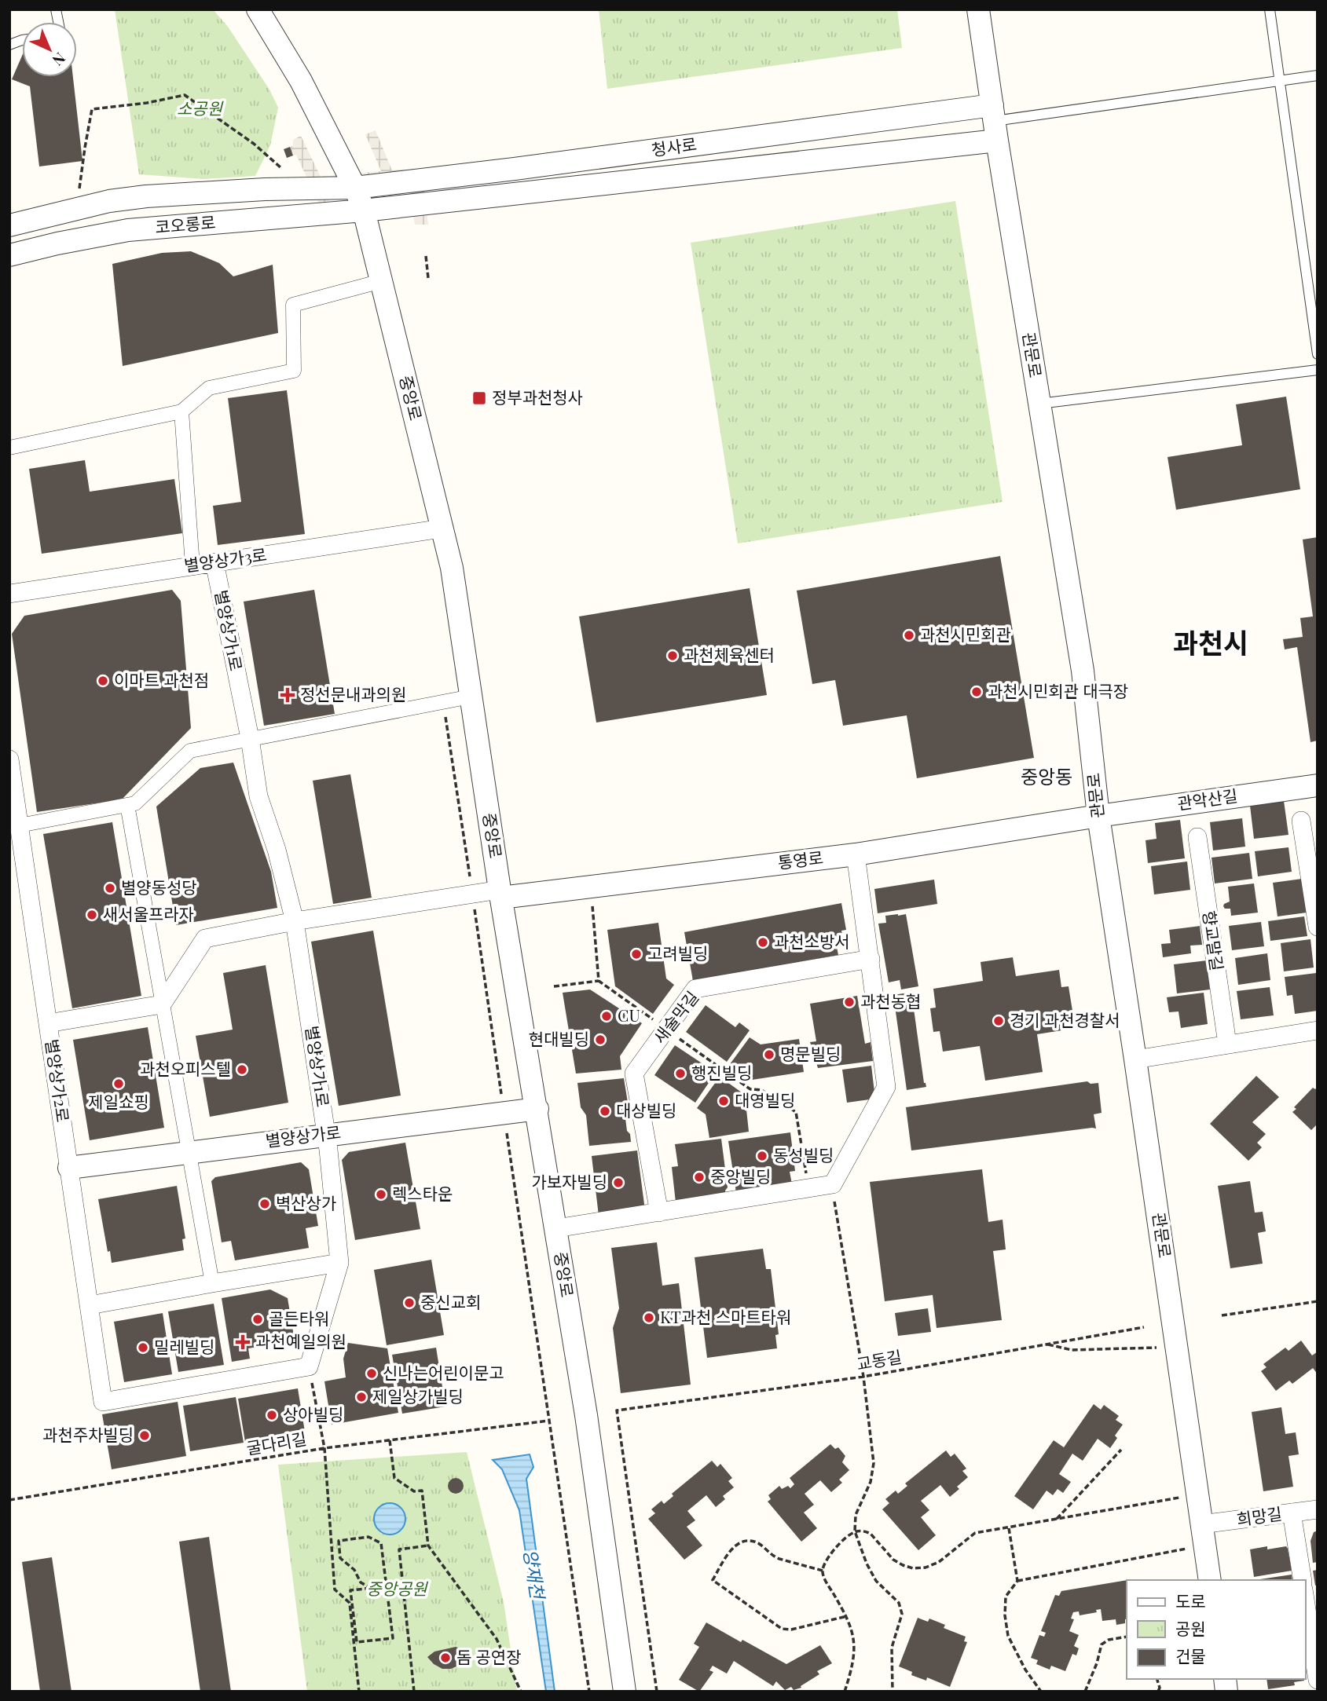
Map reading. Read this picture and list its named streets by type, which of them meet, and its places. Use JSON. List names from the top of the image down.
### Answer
{
  "streets": {
    "street": [
      "청사로",
      "코오롱로",
      "관문로",
      "중앙로",
      "별양상가3로",
      "별양상가1로",
      "관악산길",
      "통영로",
      "향교말길",
      "새술막길",
      "별양상가2로",
      "별양상가로",
      "희망길"
    ],
    "path": ["교동길", "굴다리길"]
  },
  "crossings": [
    ["청사로", "코오롱로"],
    ["청사로", "관문로"],
    ["청사로", "중앙로"],
    ["코오롱로", "중앙로"],
    ["관문로", "관악산길"],
    ["관문로", "통영로"],
    ["관문로", "희망길"],
    ["중앙로", "별양상가3로"],
    ["중앙로", "통영로"],
    ["중앙로", "별양상가로"],
    ["별양상가3로", "별양상가1로"],
    ["별양상가1로", "별양상가2로"],
    ["별양상가1로", "별양상가로"],
    ["관악산길", "통영로"],
    ["별양상가2로", "별양상가로"]
  ],
  "districts": ["과천시", "중앙동"],
  "water": ["양재천"],
  "parks": ["소공원", "중앙공원"],
  "places": {
    "transit": ["정부과천청사"],
    "other": [
      "과천시민회관",
      "과천체육센터",
      "이마트 과천점",
      "과천시민회관 대극장",
      "별양동성당",
      "새서울프라자",
      "과천소방서",
      "고려빌딩",
      "과천농협",
      "CU",
      "경기 과천경찰서",
      "현대빌딩",
      "명문빌딩",
      "과천오피스텔",
      "행진빌딩",
      "제일쇼핑",
      "대영빌딩",
      "대상빌딩",
      "동성빌딩",
      "중앙빌딩",
      "가보자빌딩",
      "렉스타운",
      "벽산상가",
      "중신교회",
      "KT과천 스마트타워",
      "골든타워",
      "밀레빌딩",
      "신나는어린이문고",
      "제일상가빌딩",
      "상아빌딩",
      "과천주차빌딩",
      "돔 공연장"
    ],
    "health": ["정선문내과의원", "과천예일의원"]
  },
  "legend": ["도로", "공원", "건물"],
  "north": "bottom right"
}
